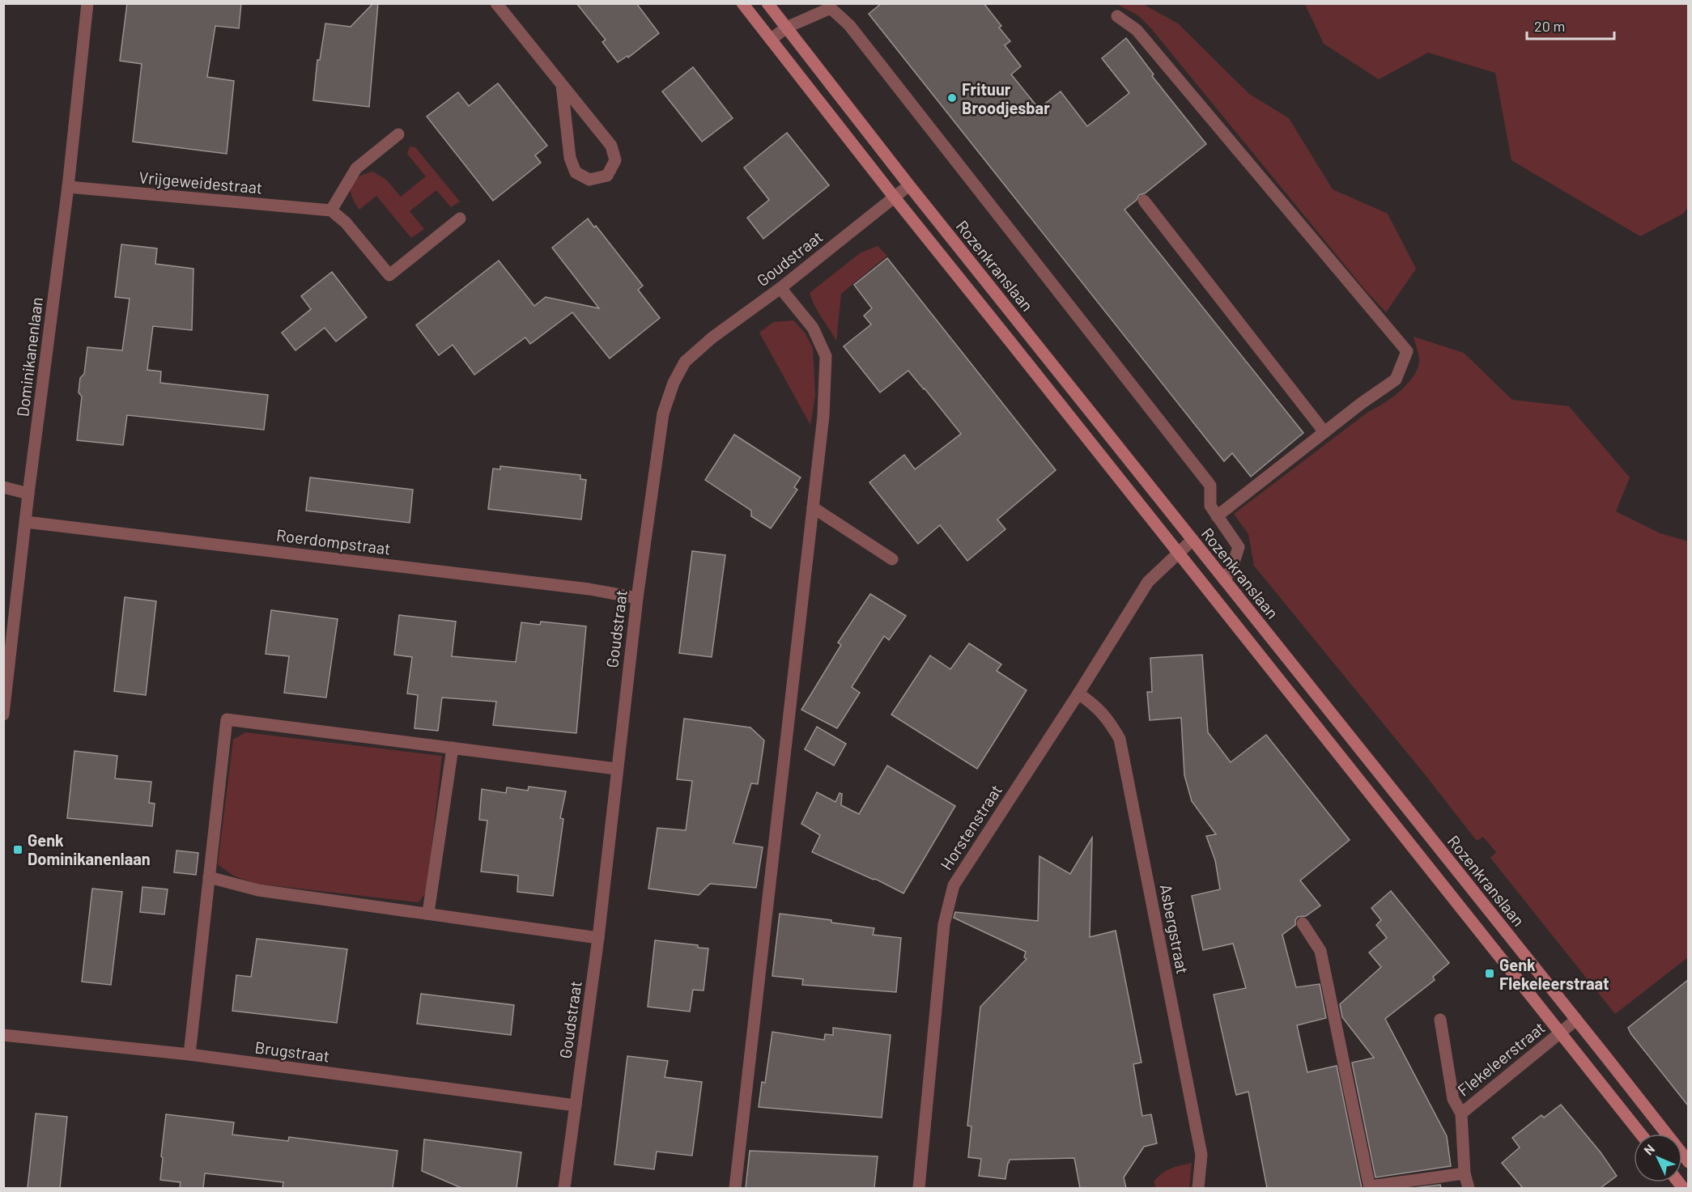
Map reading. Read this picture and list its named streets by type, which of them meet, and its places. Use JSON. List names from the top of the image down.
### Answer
{
  "streets": {
    "street": [
      "Vrijgeweidestraat",
      "Goudstraat",
      "Rozenkranslaan",
      "Dominikanenlaan",
      "Roerdompstraat",
      "Horstenstraat",
      "Asbergstraat",
      "Brugstraat",
      "Flekeleerstraat"
    ]
  },
  "crossings": [
    ["Vrijgeweidestraat", "Dominikanenlaan"],
    ["Goudstraat", "Rozenkranslaan"],
    ["Goudstraat", "Roerdompstraat"],
    ["Goudstraat", "Brugstraat"],
    ["Rozenkranslaan", "Horstenstraat"],
    ["Rozenkranslaan", "Flekeleerstraat"],
    ["Dominikanenlaan", "Roerdompstraat"],
    ["Horstenstraat", "Asbergstraat"]
  ],
  "places": {
    "other": ["Frituur Broodjesbar"],
    "transit": ["Genk Dominikanenlaan", "Genk Flekeleerstraat"]
  },
  "scale_bar": "20 m",
  "north": "top left"
}
